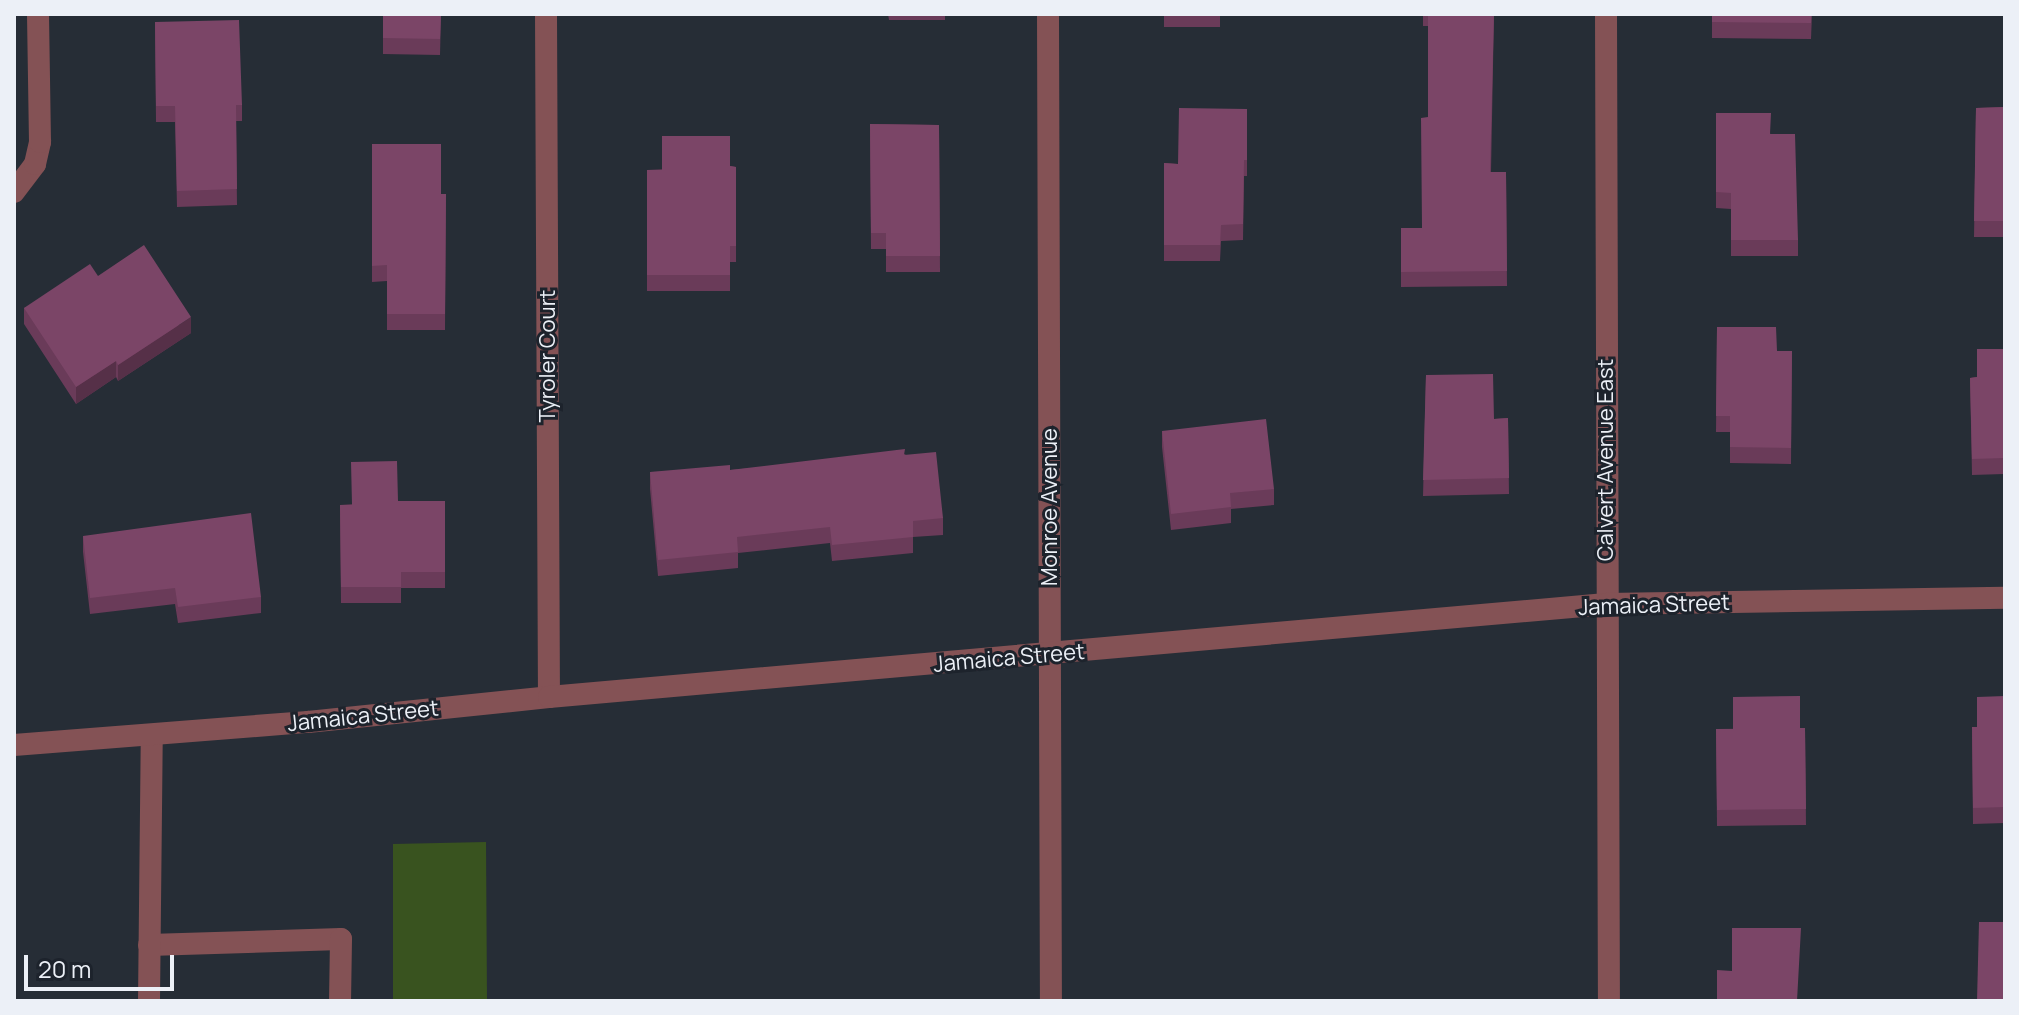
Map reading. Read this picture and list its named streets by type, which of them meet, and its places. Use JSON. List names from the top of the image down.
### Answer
{
  "streets": {
    "street": [
      "Tyroler Court",
      "Calvert Avenue East",
      "Monroe Avenue",
      "Jamaica Street"
    ]
  },
  "crossings": [
    ["Tyroler Court", "Jamaica Street"],
    ["Calvert Avenue East", "Jamaica Street"],
    ["Monroe Avenue", "Jamaica Street"]
  ],
  "scale_bar": "20 m"
}
